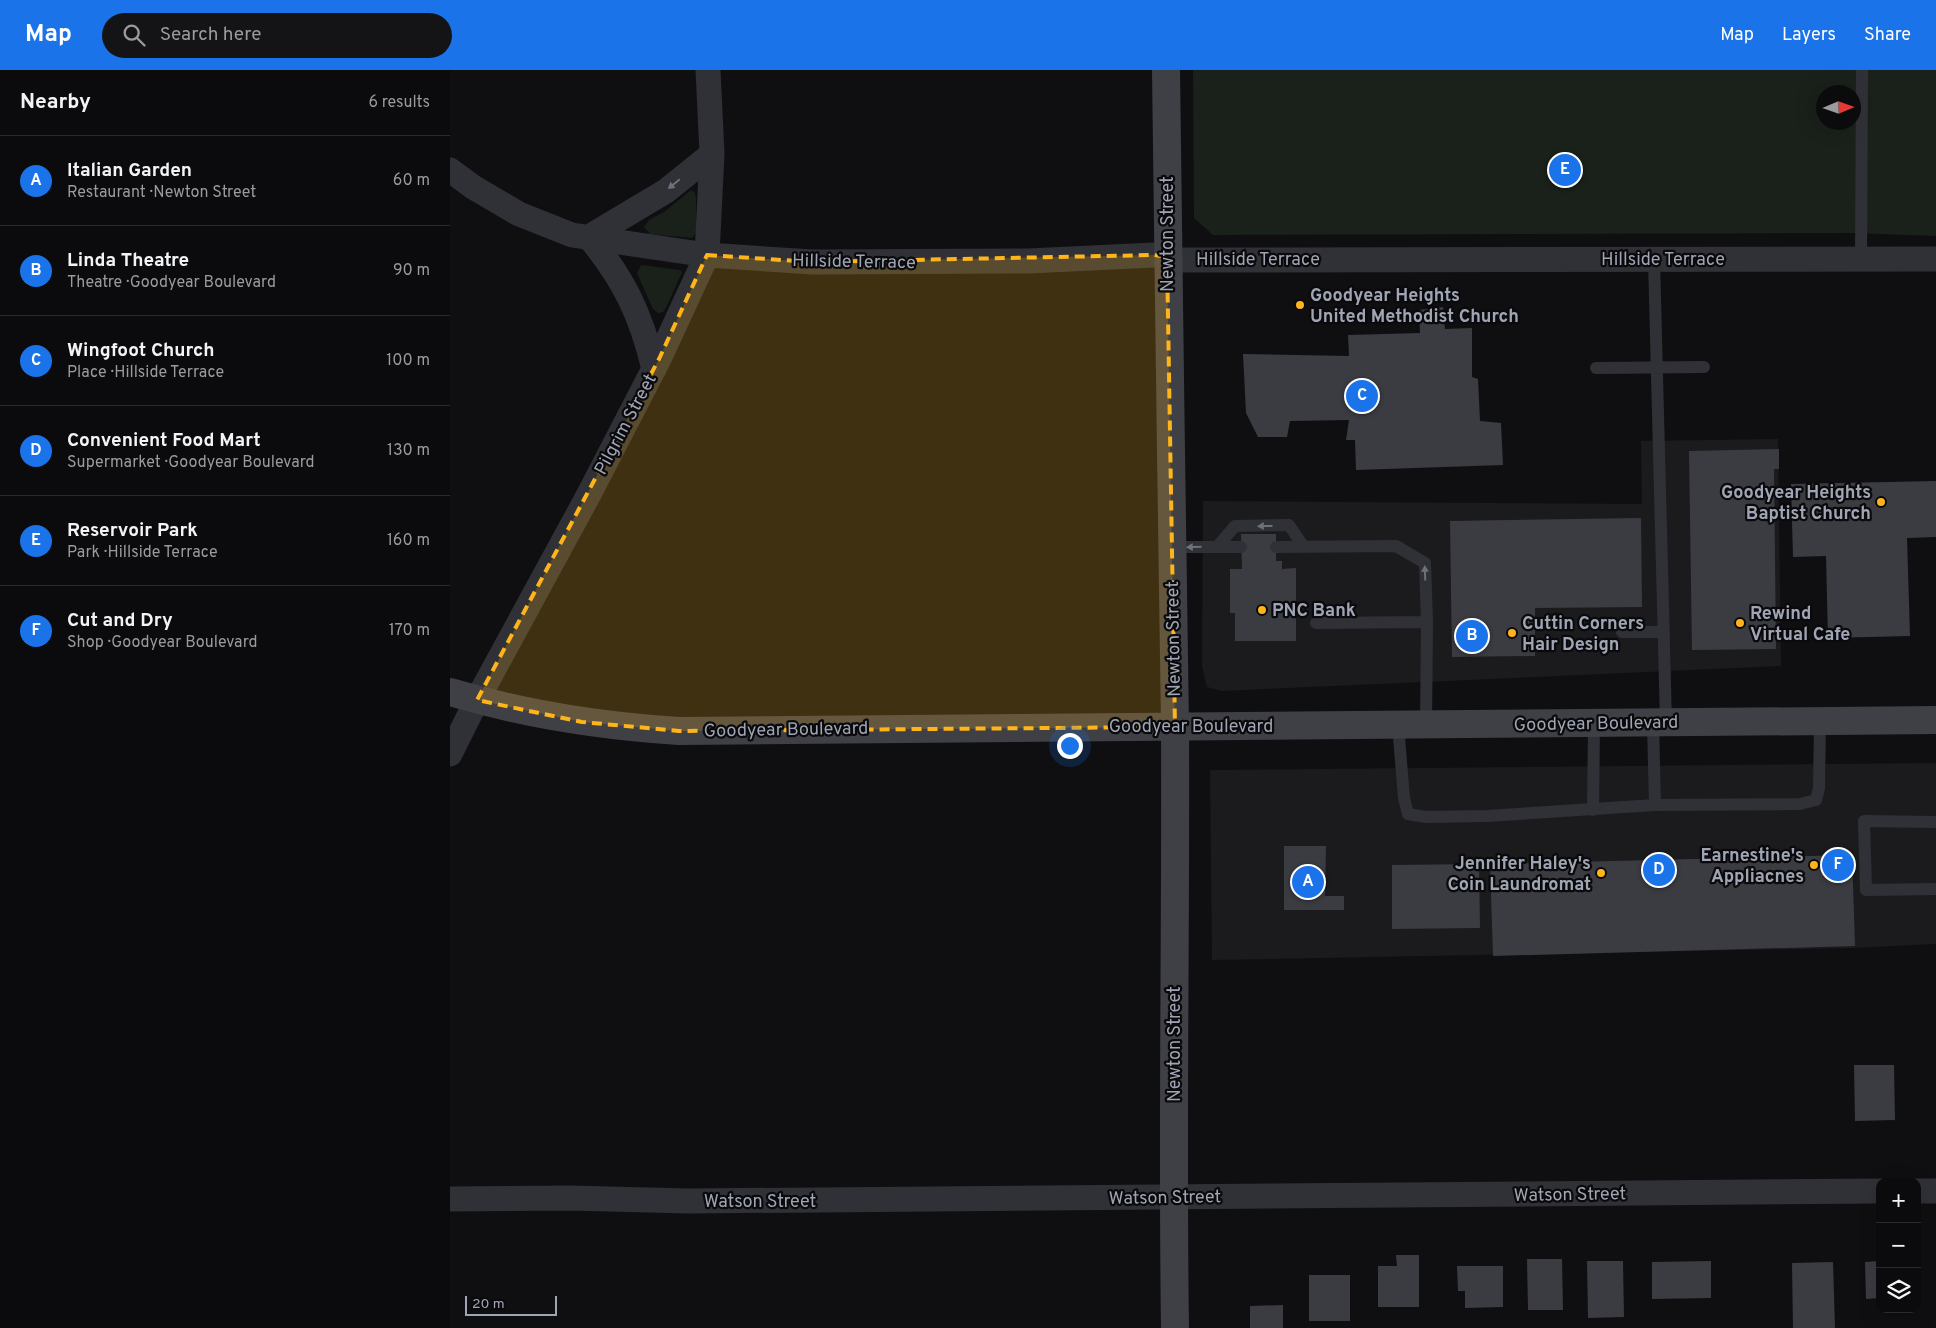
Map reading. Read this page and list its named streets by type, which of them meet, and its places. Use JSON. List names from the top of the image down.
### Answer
{
  "streets": {
    "street": [
      "Newton Street",
      "Hillside Terrace",
      "Pilgrim Street",
      "Goodyear Boulevard",
      "Watson Street"
    ]
  },
  "crossings": [
    ["Newton Street", "Hillside Terrace"],
    ["Newton Street", "Goodyear Boulevard"],
    ["Newton Street", "Watson Street"],
    ["Hillside Terrace", "Pilgrim Street"],
    ["Pilgrim Street", "Goodyear Boulevard"]
  ],
  "places": [
    "Goodyear Heights United Methodist Church",
    "Goodyear Heights Baptist Church",
    "PNC Bank",
    "Rewind Virtual Cafe",
    "Cuttin Corners Hair Design",
    "Earnestine's Appliacnes",
    "Jennifer Haley's Coin Laundromat"
  ],
  "scale_bar": "20 m",
  "north": "right",
  "page": {
    "header": "Map",
    "search": "Search here",
    "nav": ["Map", "Layers", "Share"],
    "heading": ["Nearby", "6 results"],
    "list": [
      {
        "mark": "A",
        "name": "Italian Garden",
        "note": "Restaurant · Newton Street",
        "value": "60 m"
      },
      {
        "mark": "B",
        "name": "Linda Theatre",
        "note": "Theatre · Goodyear Boulevard",
        "value": "90 m"
      },
      {
        "mark": "C",
        "name": "Wingfoot Church",
        "note": "Place · Hillside Terrace",
        "value": "100 m"
      },
      {
        "mark": "D",
        "name": "Convenient Food Mart",
        "note": "Supermarket · Goodyear Boulevard",
        "value": "130 m"
      },
      {
        "mark": "E",
        "name": "Reservoir Park",
        "note": "Park · Hillside Terrace",
        "value": "160 m"
      },
      {
        "mark": "F",
        "name": "Cut and Dry",
        "note": "Shop · Goodyear Boulevard",
        "value": "170 m"
      }
    ],
    "pins": [
      "E",
      "C",
      "B",
      "F",
      "D",
      "A"
    ],
    "map_buttons": ["+", "−"],
    "scale": "20 m"
  }
}
